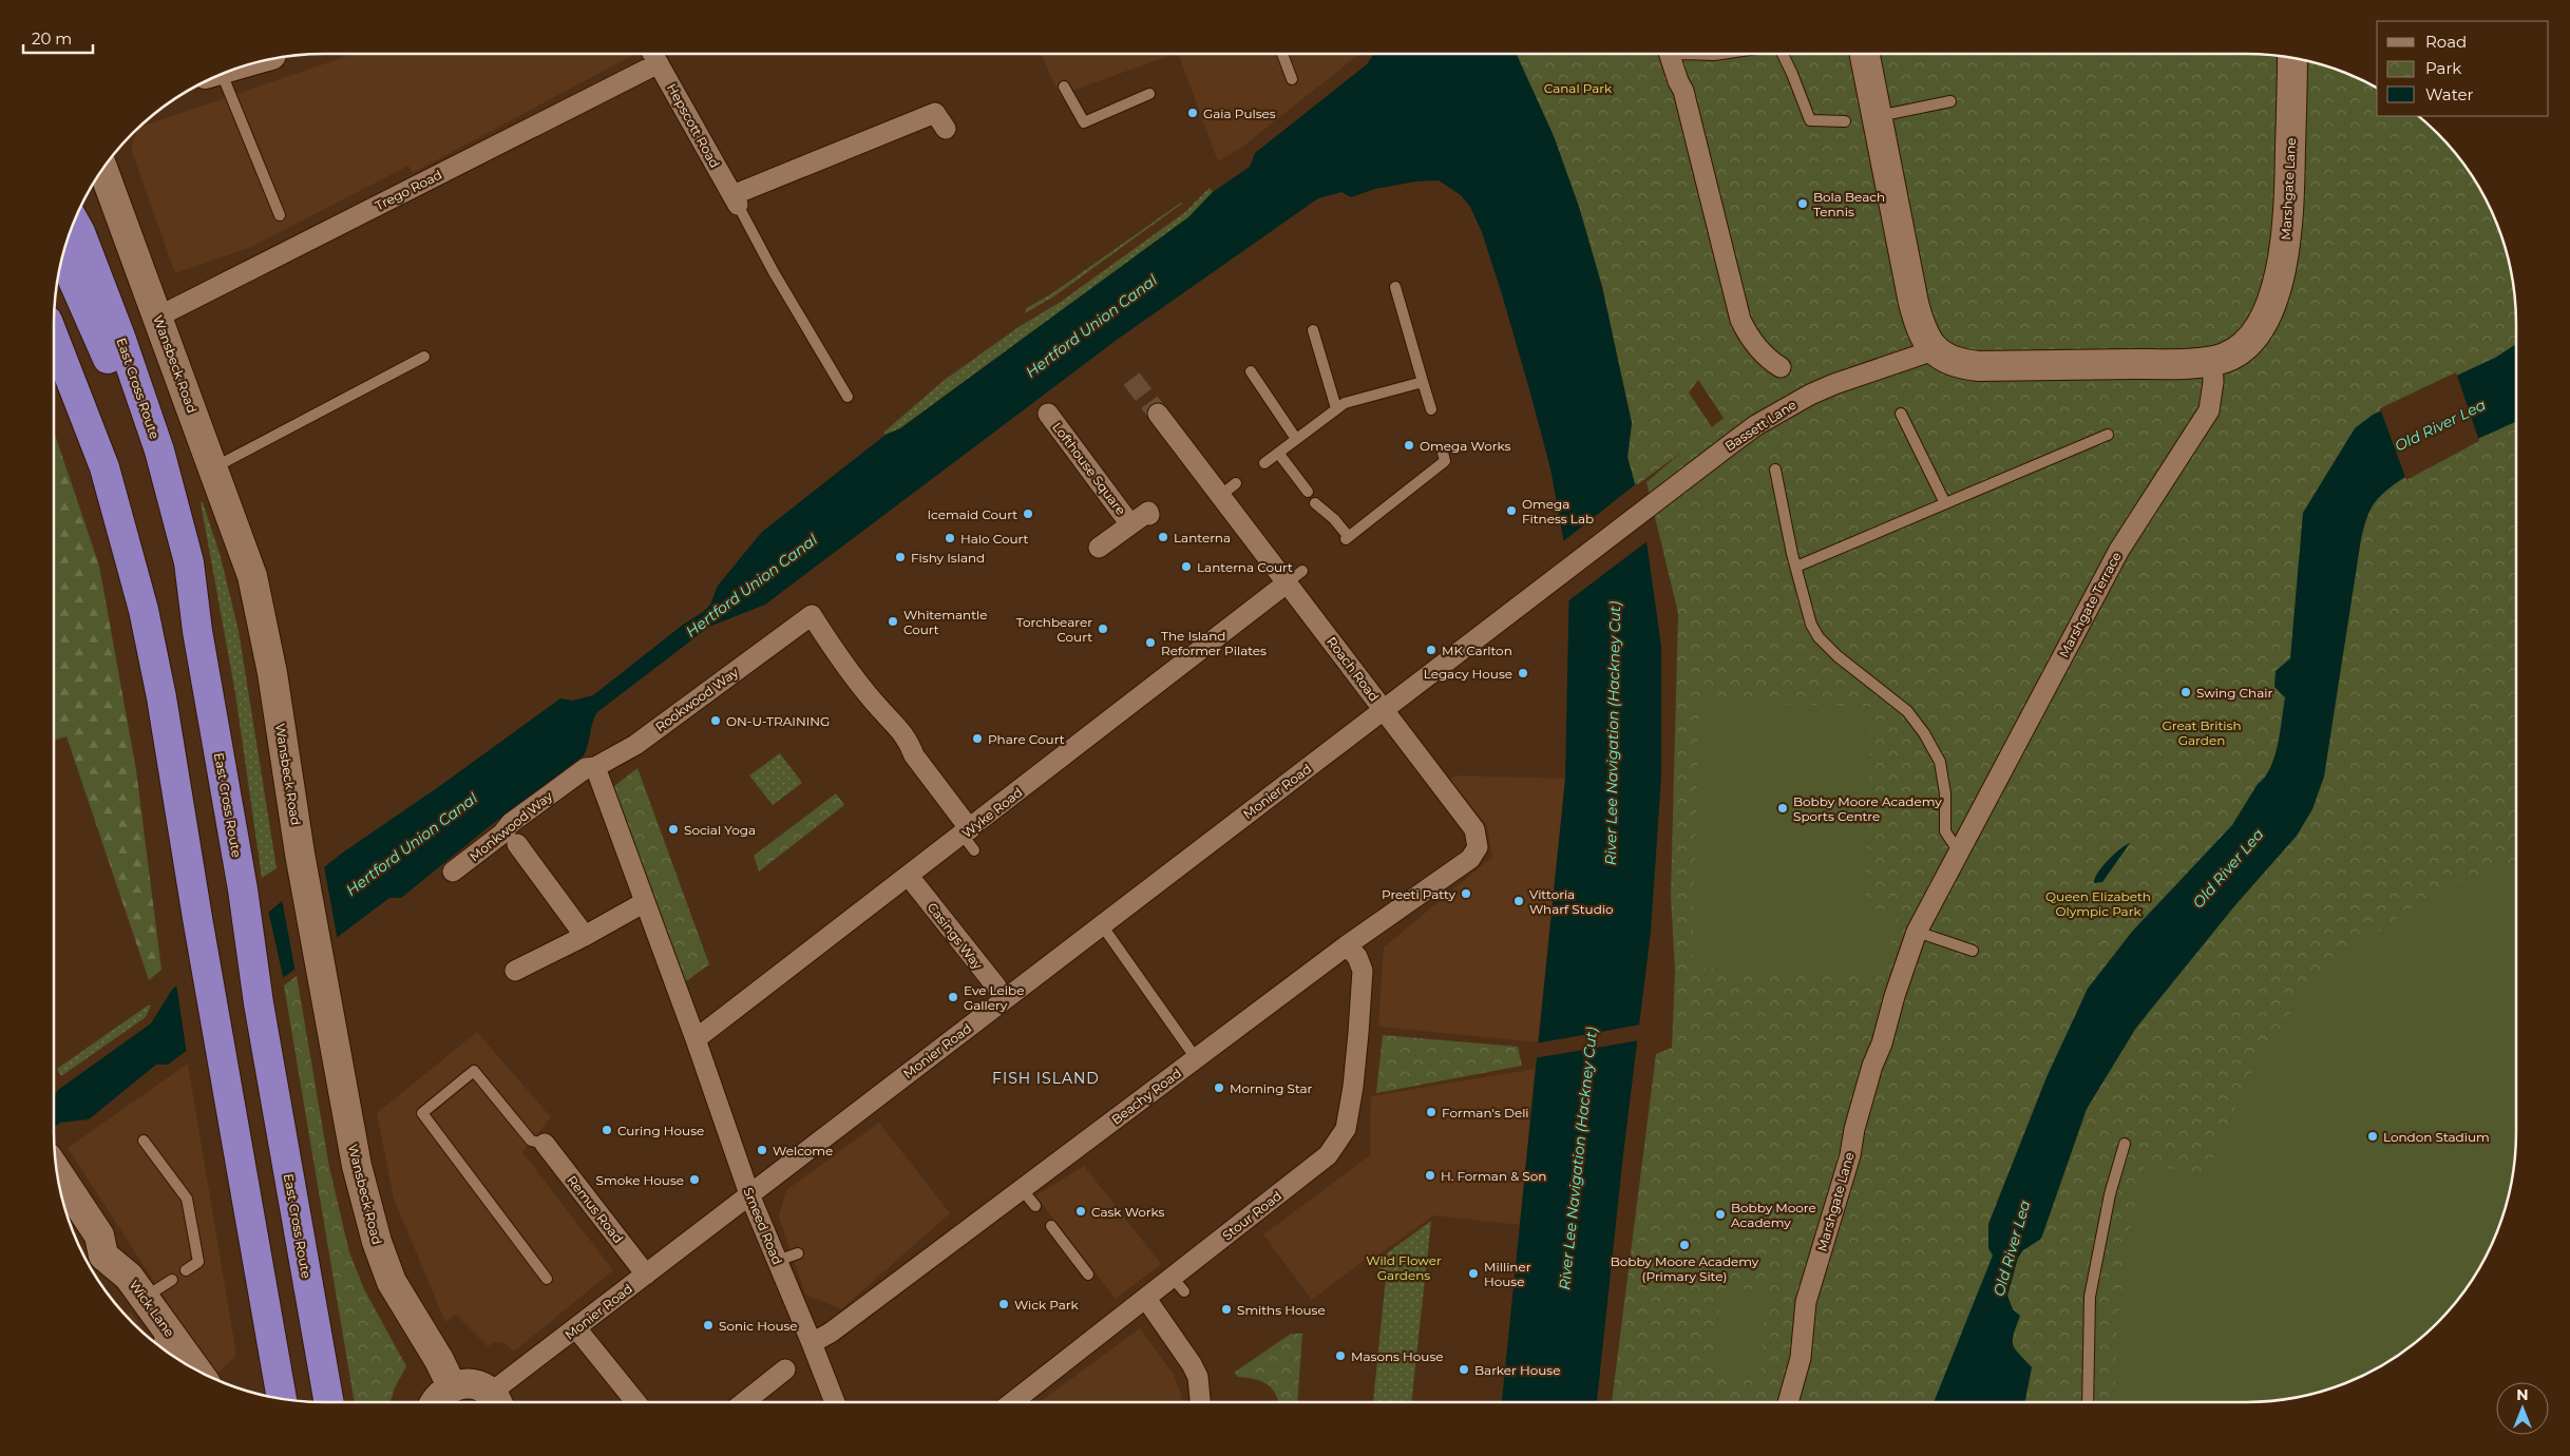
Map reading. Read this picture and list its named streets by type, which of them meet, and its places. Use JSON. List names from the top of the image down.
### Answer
{
  "streets": {
    "highway": ["East Cross Route"],
    "street": [
      "Hepscott Road",
      "Marshgate Lane",
      "Trego Road",
      "Wansbeck Road",
      "Bassett Lane",
      "Lofthouse Square",
      "Marshgate Terrace",
      "Roach Road",
      "Rookwood Way",
      "Monier Road",
      "Wyke Road",
      "Monkwood Way",
      "Casings Way",
      "Beachy Road",
      "Remus Road",
      "Stour Road",
      "Smeed Road",
      "Wick Lane"
    ]
  },
  "crossings": [
    ["Hepscott Road", "Trego Road"],
    ["Marshgate Lane", "Marshgate Terrace"],
    ["Trego Road", "Wansbeck Road"],
    ["Wansbeck Road", "Monier Road"],
    ["Bassett Lane", "Roach Road"],
    ["Bassett Lane", "Monier Road"],
    ["Roach Road", "Monier Road"],
    ["Roach Road", "Wyke Road"],
    ["Roach Road", "Beachy Road"],
    ["Rookwood Way", "Wyke Road"],
    ["Rookwood Way", "Monkwood Way"],
    ["Monier Road", "Remus Road"],
    ["Monier Road", "Smeed Road"],
    ["Wyke Road", "Smeed Road"],
    ["Beachy Road", "Stour Road"],
    ["Beachy Road", "Smeed Road"]
  ],
  "districts": ["FISH ISLAND"],
  "water": ["Hertford Union Canal", "Old River Lea", "River Lee Navigation (Hackney Cut)"],
  "parks": [
    "Canal Park",
    "Great British Garden",
    "Queen Elizabeth Olympic Park",
    "Wild Flower Gardens"
  ],
  "places": [
    "Gaia Pulses",
    "Bola Beach Tennis",
    "Omega Works",
    "Omega Fitness Lab",
    "Icemaid Court",
    "Lanterna",
    "Halo Court",
    "Fishy Island",
    "Lanterna Court",
    "Whitemantle Court",
    "Torchbearer Court",
    "The Island Reformer Pilates",
    "MK Carlton",
    "Legacy House",
    "Swing Chair",
    "ON-U-TRAINING",
    "Phare Court",
    "Bobby Moore Academy Sports Centre",
    "Social Yoga",
    "Preeti Patty",
    "Vittoria Wharf Studio",
    "Eve Leibe Gallery",
    "Morning Star",
    "Forman's Deli",
    "Curing House",
    "London Stadium",
    "Welcome",
    "H. Forman & Son",
    "Smoke House",
    "Cask Works",
    "Bobby Moore Academy",
    "Bobby Moore Academy (Primary Site)",
    "Milliner House",
    "Wick Park",
    "Smiths House",
    "Sonic House",
    "Masons House",
    "Barker House"
  ],
  "legend": ["Road", "Park", "Water"],
  "scale_bar": "20 m",
  "north": "top"
}
